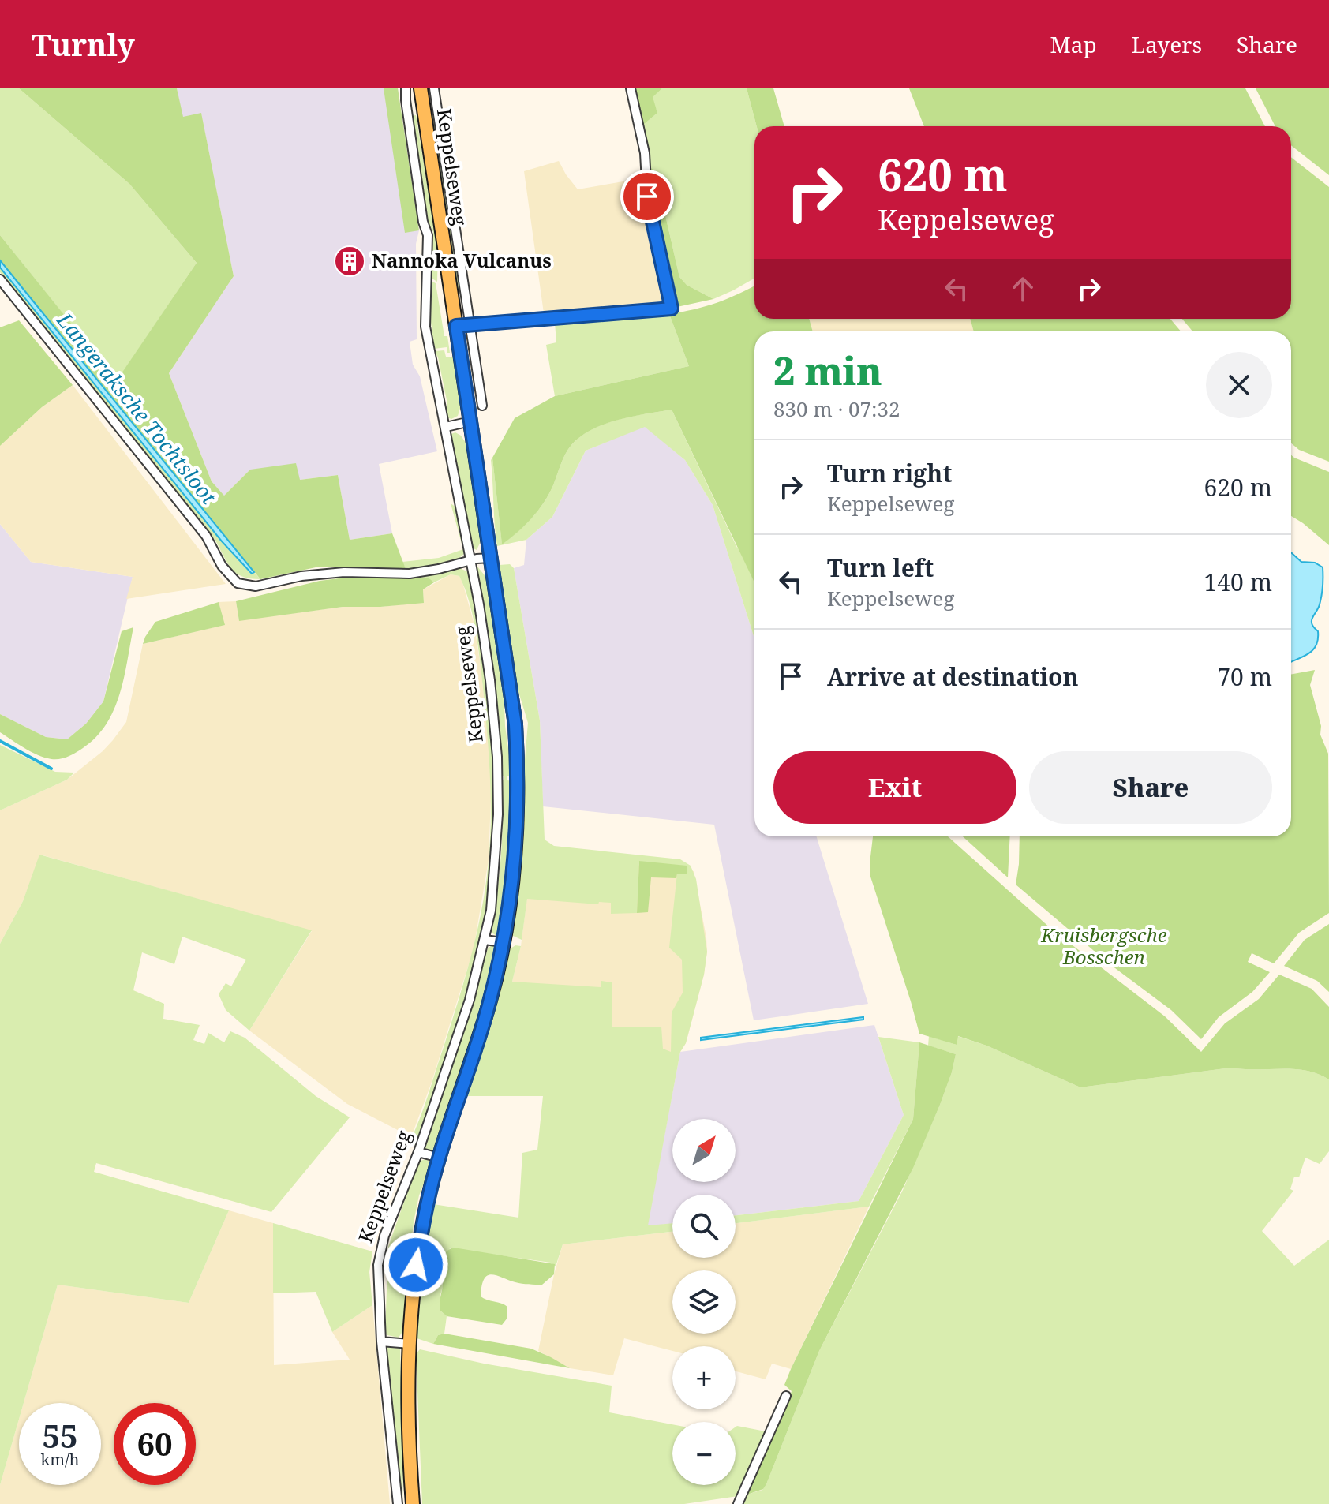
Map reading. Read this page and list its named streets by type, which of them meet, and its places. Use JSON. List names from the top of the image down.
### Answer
{
  "streets": {
    "main road": ["Keppelseweg"]
  },
  "water": ["Langeraksche Tochtsloot"],
  "parks": ["Kruisbergsche Bosschen"],
  "places": {
    "building": ["Nannoka Vulcanus"]
  },
  "north": "top right",
  "page": {
    "header": "Turnly",
    "nav": ["Map", "Layers", "Share"],
    "turn": ["620 m", "Keppelseweg"],
    "heading": ["2 min", "830 m · 07:32"],
    "list": [
      {
        "name": "Turn right",
        "note": "Keppelseweg",
        "value": "620 m"
      },
      {
        "name": "Turn left",
        "note": "Keppelseweg",
        "value": "140 m"
      },
      {
        "name": "Arrive at destination",
        "value": "70 m"
      }
    ],
    "buttons": ["Exit", "Share"],
    "map_buttons": ["+", "−"],
    "speed": "55 km/h",
    "limit": "60"
  }
}
